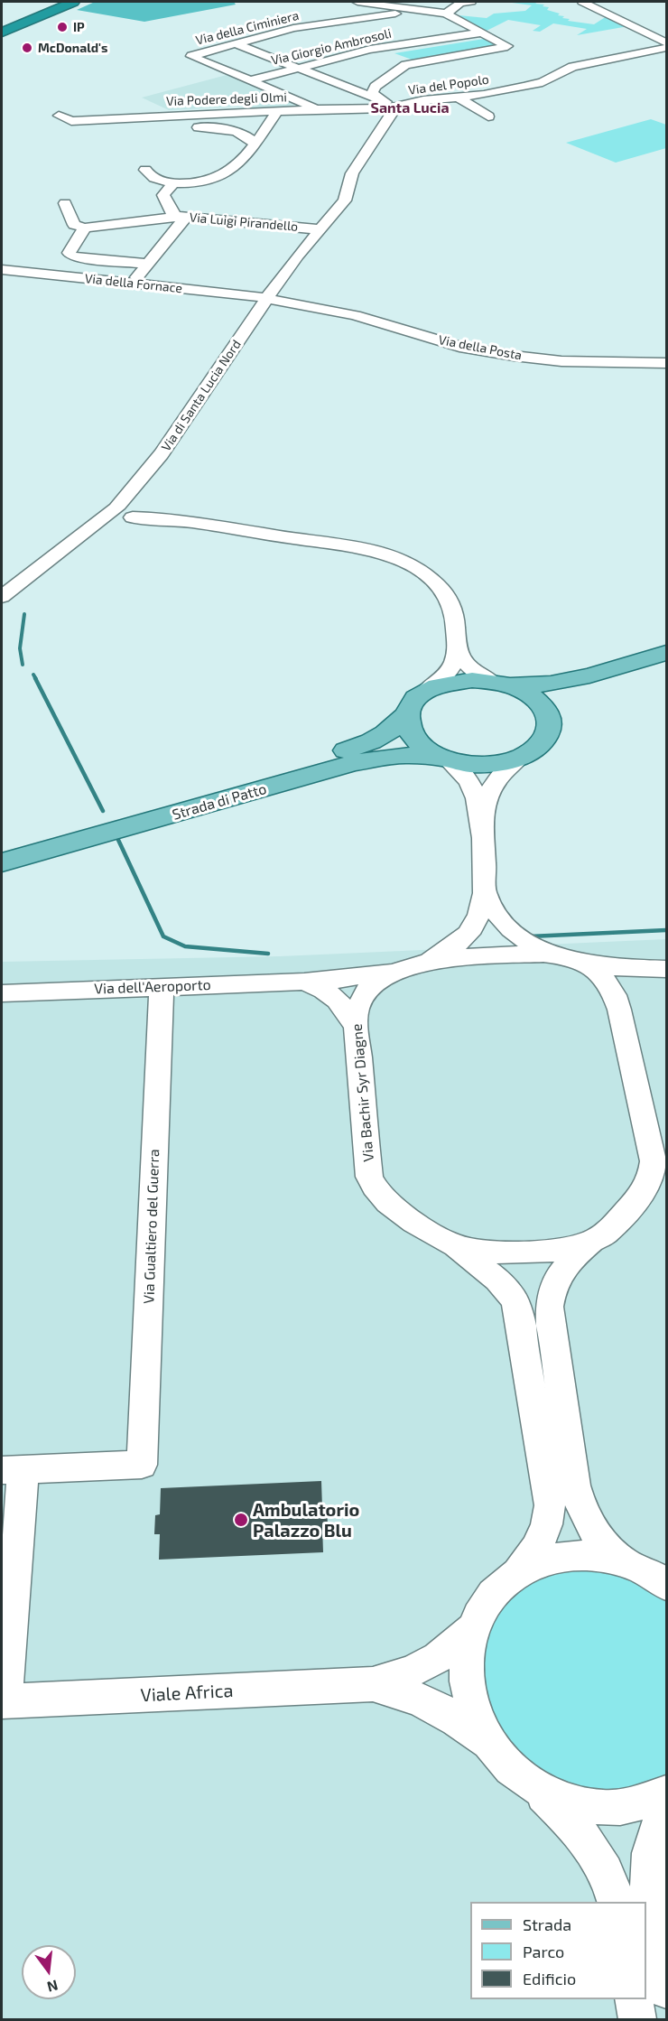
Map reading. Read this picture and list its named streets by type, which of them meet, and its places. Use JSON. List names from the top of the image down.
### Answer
{
  "streets": {
    "main road": ["Strada di Patto"],
    "street": [
      "Via della Ciminiera",
      "Via Giorgio Ambrosoli",
      "Via del Popolo",
      "Via Podere degli Olmi",
      "Via Luigi Pirandello",
      "Via della Fornace",
      "Via della Posta",
      "Via di Santa Lucia Nord",
      "Via dell'Aeroporto",
      "Via Bachir Syr Diagne",
      "Via Gualtiero del Guerra",
      "Viale Africa"
    ]
  },
  "crossings": [
    ["Via della Ciminiera", "Via Giorgio Ambrosoli"],
    ["Via del Popolo", "Via Podere degli Olmi"],
    ["Via del Popolo", "Via Luigi Pirandello"],
    ["Via del Popolo", "Via della Fornace"],
    ["Via del Popolo", "Via della Posta"],
    ["Via del Popolo", "Via di Santa Lucia Nord"],
    ["Via della Fornace", "Via della Posta"],
    ["Via della Fornace", "Via di Santa Lucia Nord"],
    ["Via della Posta", "Via di Santa Lucia Nord"],
    ["Via dell'Aeroporto", "Via Bachir Syr Diagne"],
    ["Via dell'Aeroporto", "Via Gualtiero del Guerra"],
    ["Via Bachir Syr Diagne", "Viale Africa"]
  ],
  "districts": ["Santa Lucia"],
  "places": ["IP", "McDonald's", "Ambulatorio Palazzo Blu"],
  "legend": ["Strada", "Parco", "Edificio"],
  "north": "bottom"
}
